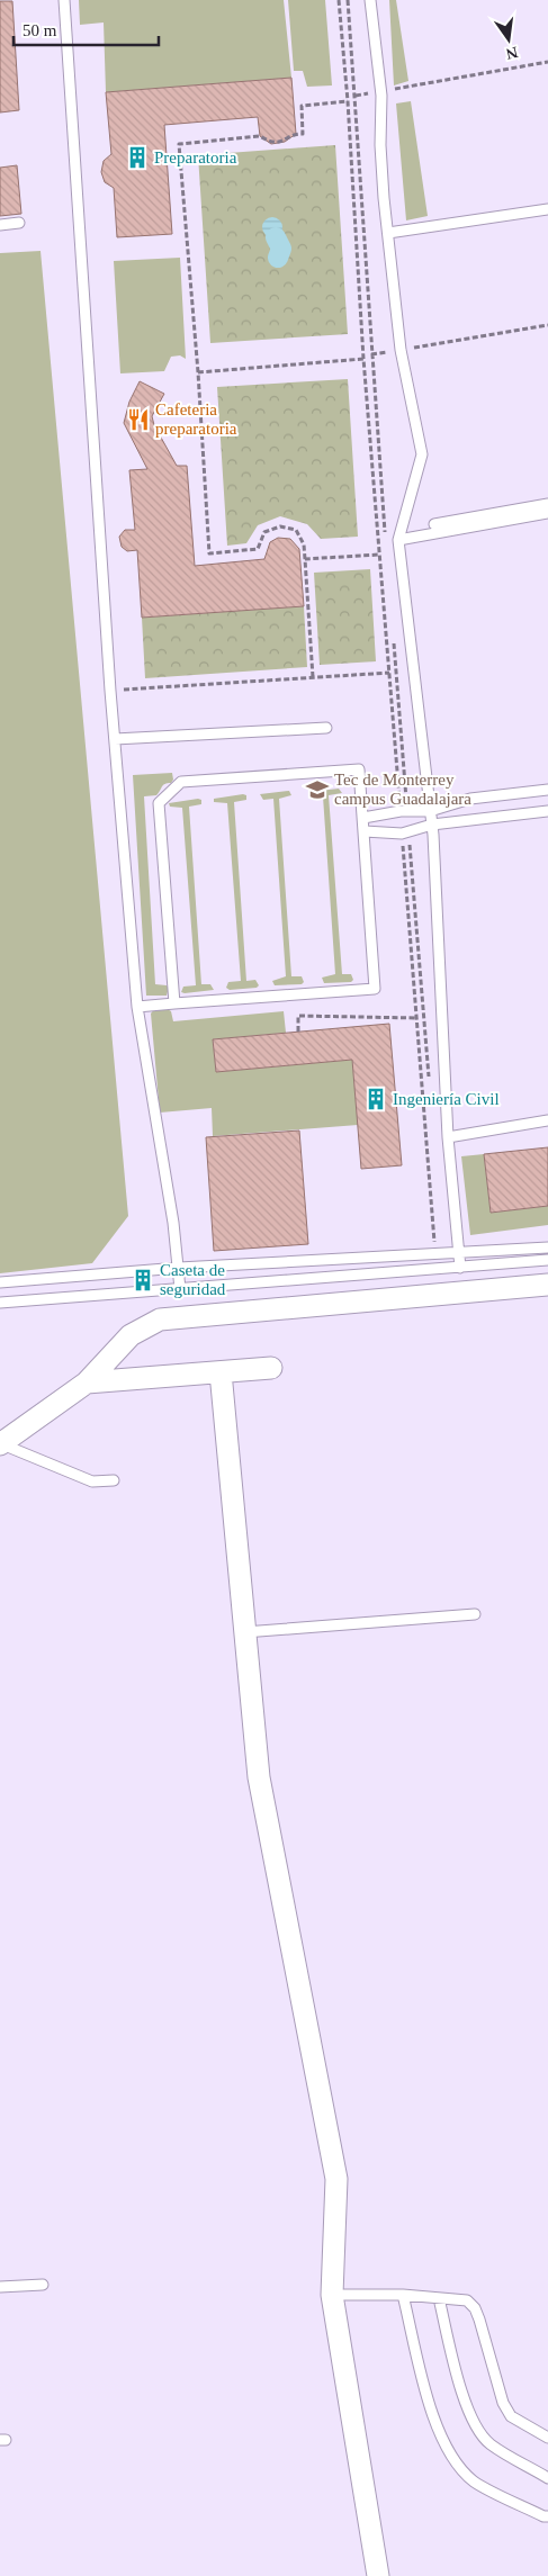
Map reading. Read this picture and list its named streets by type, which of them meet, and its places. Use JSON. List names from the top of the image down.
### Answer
{
  "places": {
    "building": ["Preparatoria", "Ingeniería Civil", "Caseta de seguridad"],
    "restaurant": ["Cafeteria preparatoria"],
    "school or university": ["Tec de Monterrey campus Guadalajara"]
  },
  "scale_bar": "50 m",
  "north": "bottom"
}
